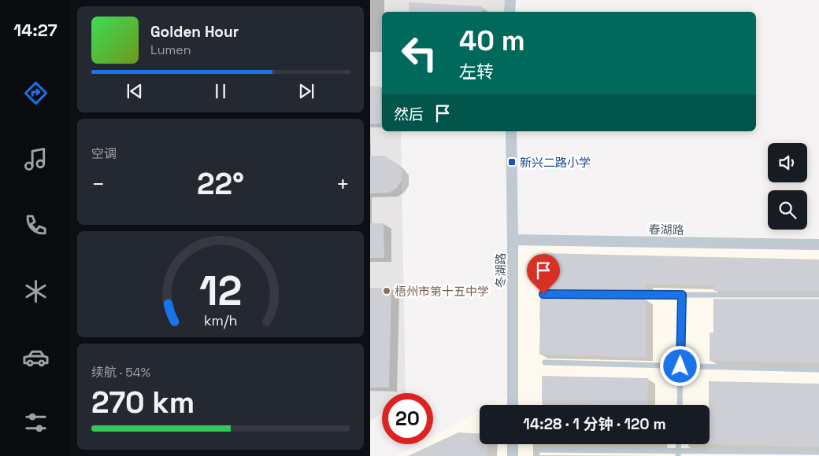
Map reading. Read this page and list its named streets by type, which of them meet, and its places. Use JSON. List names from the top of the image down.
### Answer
{
  "streets": {
    "street": ["春湖路", "冬湖路"]
  },
  "crossings": [
    ["春湖路", "冬湖路"]
  ],
  "places": {
    "transit": ["新兴二路小学"],
    "other": ["梧州市第十五中学"]
  },
  "page": {
    "tabs": "14:27",
    "turn": ["40 m", "左转"],
    "song": ["Golden Hour", "Lumen"],
    "then": "然后",
    "tile": [
      "空调",
      ["续航 · 54%", "270 km"]
    ],
    "heat": ["−", "22°", "+"],
    "limit": "20",
    "trip": "14:28 · 1 分钟 · 120 m",
    "gauge": ["12", "km/h"]
  }
}
